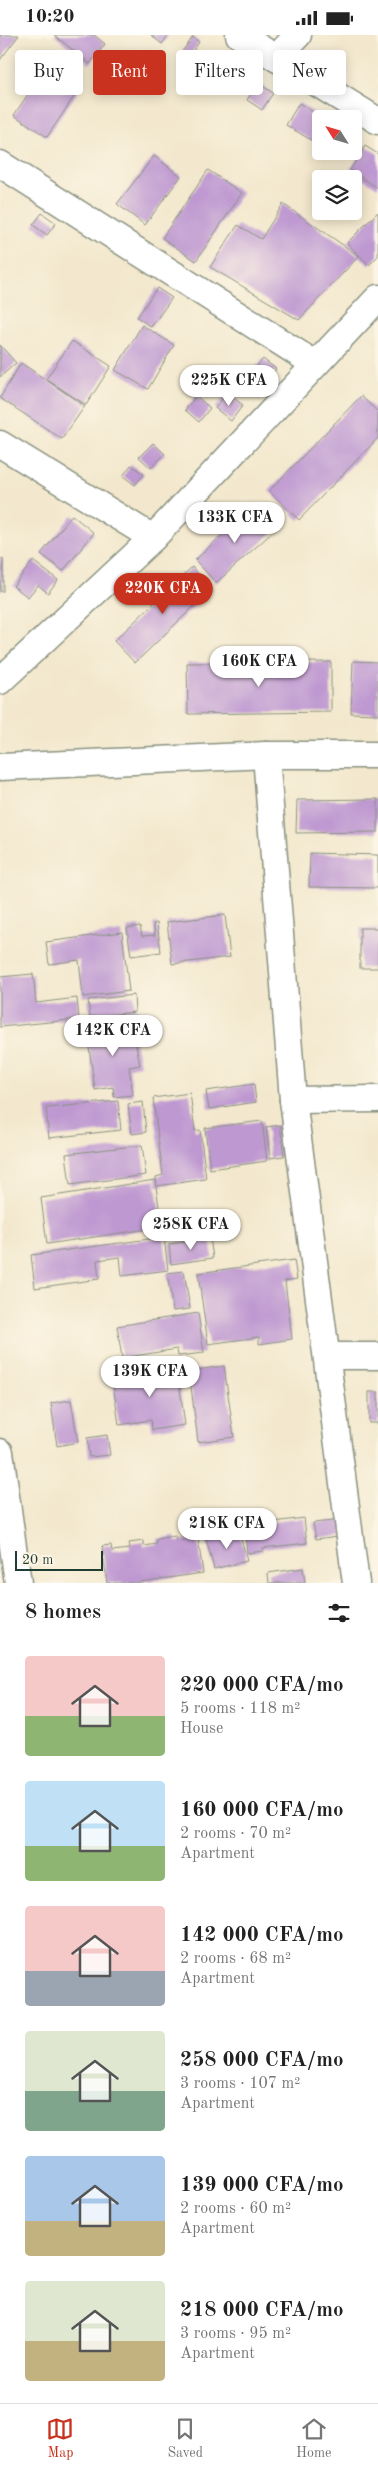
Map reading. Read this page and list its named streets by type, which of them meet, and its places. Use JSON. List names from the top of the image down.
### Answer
{
  "scale_bar": "20 m",
  "north": "top left",
  "page": {
    "status": "10:20",
    "chip": [
      "Buy",
      "Rent",
      "Filters",
      "New"
    ],
    "price": [
      "225K CFA",
      "133K CFA",
      "220K CFA",
      "160K CFA",
      "142K CFA",
      "258K CFA",
      "139K CFA",
      "218K CFA"
    ],
    "scale": "20 m",
    "heading": "8 homes",
    "list": [
      {
        "name": "220 000 CFA/mo",
        "note": "5 rooms · 118 m² · House"
      },
      {
        "name": "160 000 CFA/mo",
        "note": "2 rooms · 70 m² · Apartment"
      },
      {
        "name": "142 000 CFA/mo",
        "note": "2 rooms · 68 m² · Apartment"
      },
      {
        "name": "258 000 CFA/mo",
        "note": "3 rooms · 107 m² · Apartment"
      },
      {
        "name": "139 000 CFA/mo",
        "note": "2 rooms · 60 m² · Apartment"
      },
      {
        "name": "218 000 CFA/mo",
        "note": "3 rooms · 95 m² · Apartment"
      }
    ],
    "tabs": ["Map", "Saved", "Home"]
  }
}
